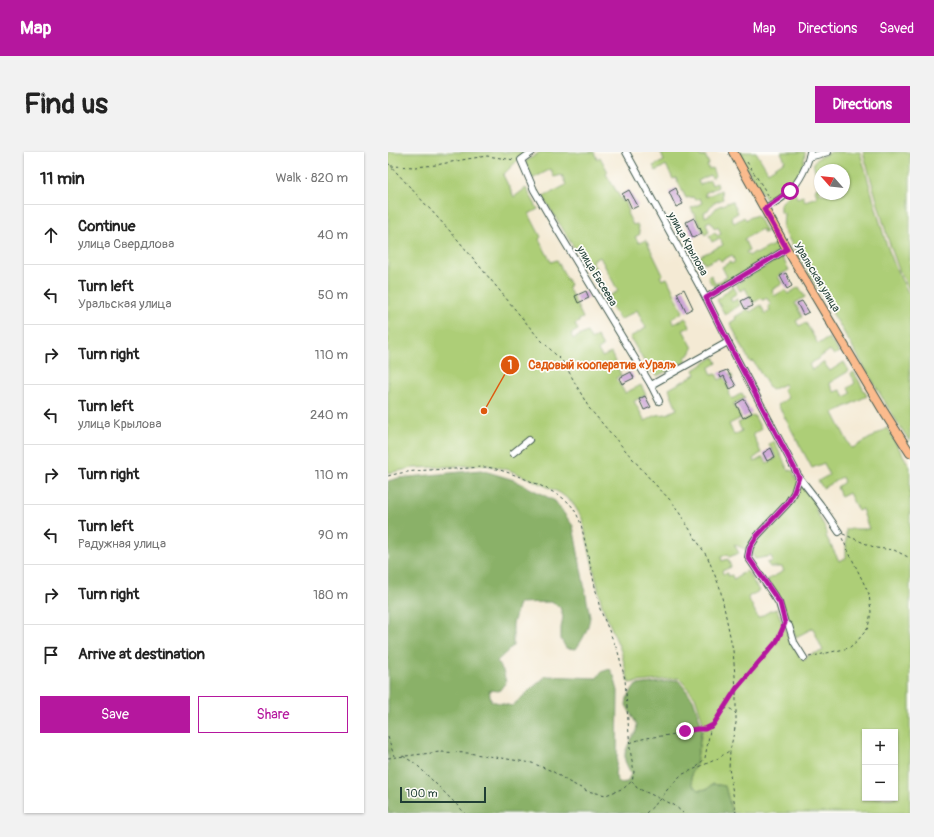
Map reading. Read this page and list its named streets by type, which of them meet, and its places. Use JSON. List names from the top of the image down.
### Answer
{
  "streets": {
    "main road": ["Уральская улица"],
    "street": ["улица Крылова", "улица Евсеева"]
  },
  "places": ["Садовый кооператив «Урал»"],
  "scale_bar": "100 m",
  "north": "top left",
  "page": {
    "header": "Map",
    "nav": ["Map", "Directions", "Saved"],
    "buttons": [
      "Directions",
      ["Save", "Share"]
    ],
    "title": "Find us",
    "heading": ["11 min", "Walk · 820 m"],
    "list": [
      ["Continue", "улица Свердлова", "40 m"],
      ["Turn left", "Уральская улица", "50 m"],
      ["Turn right", "110 m"],
      ["Turn left", "улица Крылова", "240 m"],
      ["Turn right", "110 m"],
      ["Turn left", "Радужная улица", "90 m"],
      ["Turn right", "180 m"],
      "Arrive at destination"
    ],
    "map_buttons": ["+", "−"],
    "scale": "100 m"
  }
}
